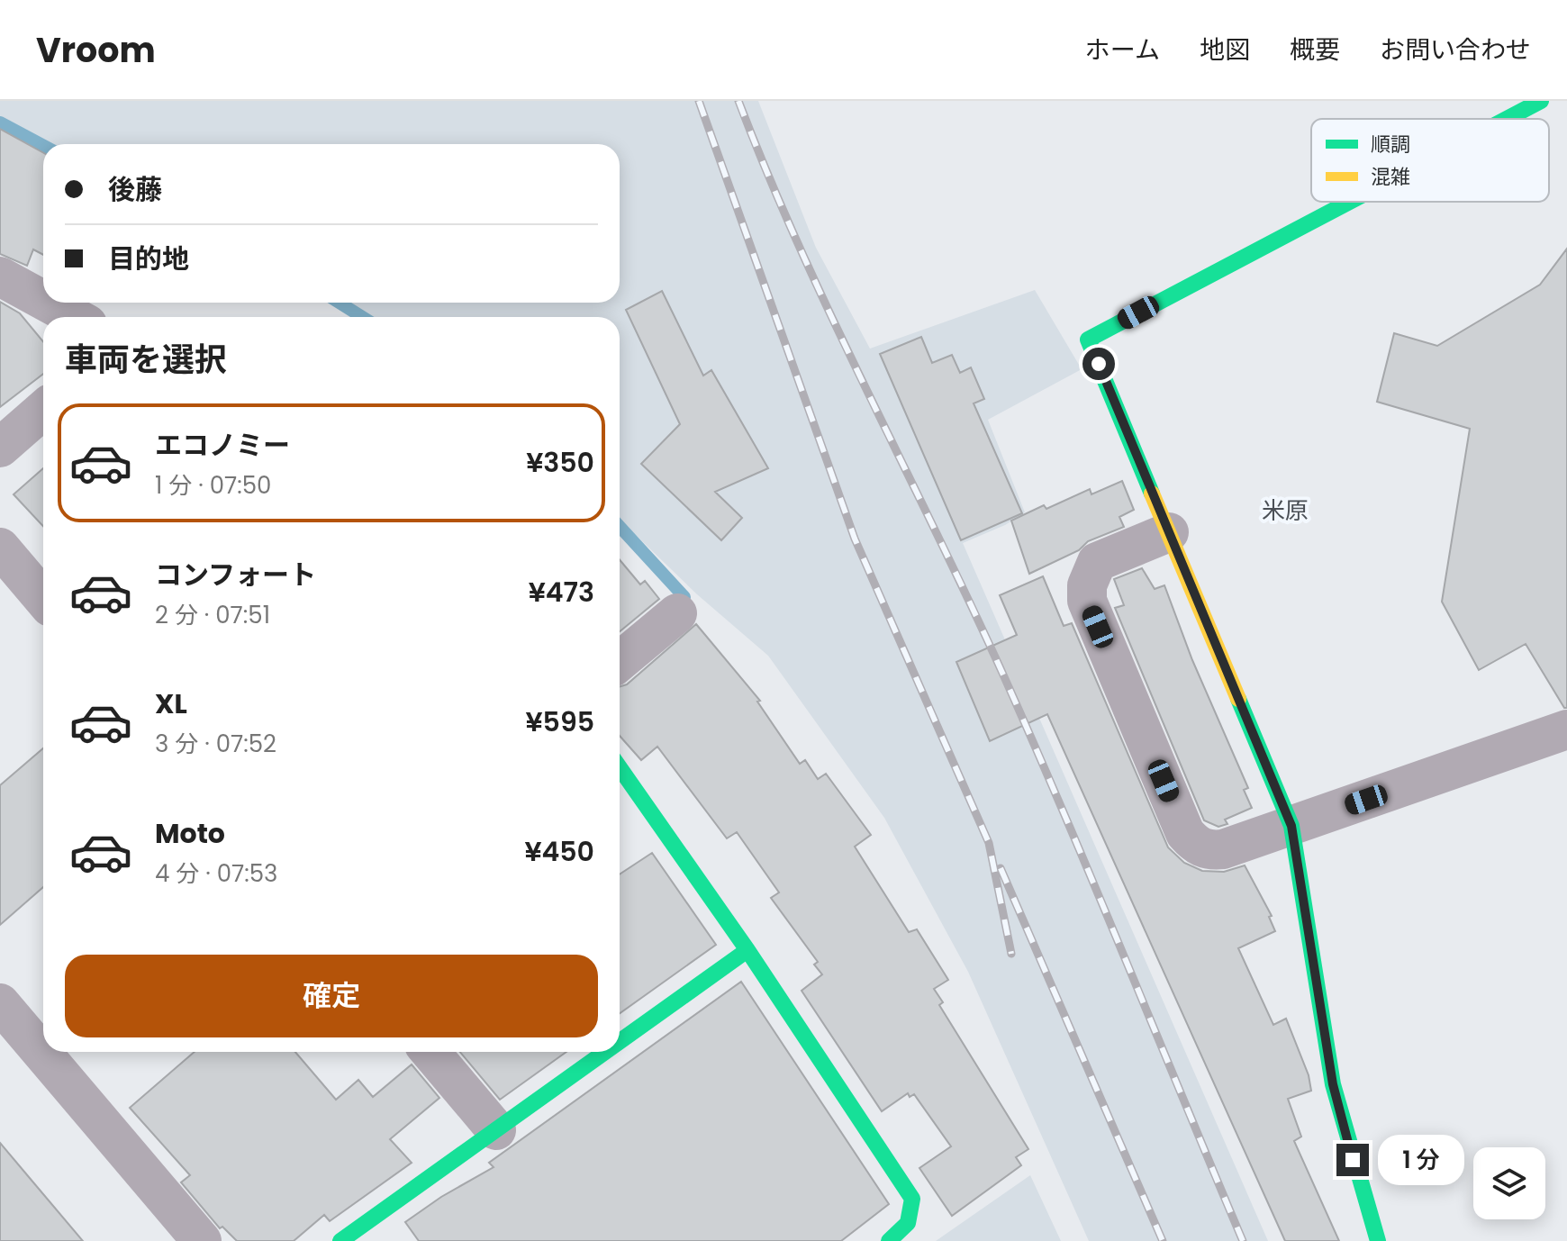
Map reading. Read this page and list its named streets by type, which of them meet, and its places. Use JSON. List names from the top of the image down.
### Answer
{
  "districts": ["米原"],
  "legend": ["順調", "混雑"],
  "page": {
    "header": "Vroom",
    "nav": [
      "ホーム",
      "地図",
      "概要",
      "お問い合わせ"
    ],
    "banner": ["後藤", "目的地"],
    "heading": "車両を選択",
    "list": [
      {
        "name": "エコノミー",
        "note": "1 分 · 07:50",
        "value": "¥350"
      },
      {
        "name": "コンフォート",
        "note": "2 分 · 07:51",
        "value": "¥473"
      },
      {
        "name": "XL",
        "note": "3 分 · 07:52",
        "value": "¥595"
      },
      {
        "name": "Moto",
        "note": "4 分 · 07:53",
        "value": "¥450"
      }
    ],
    "buttons": "確定",
    "bubble": "1 分"
  }
}
